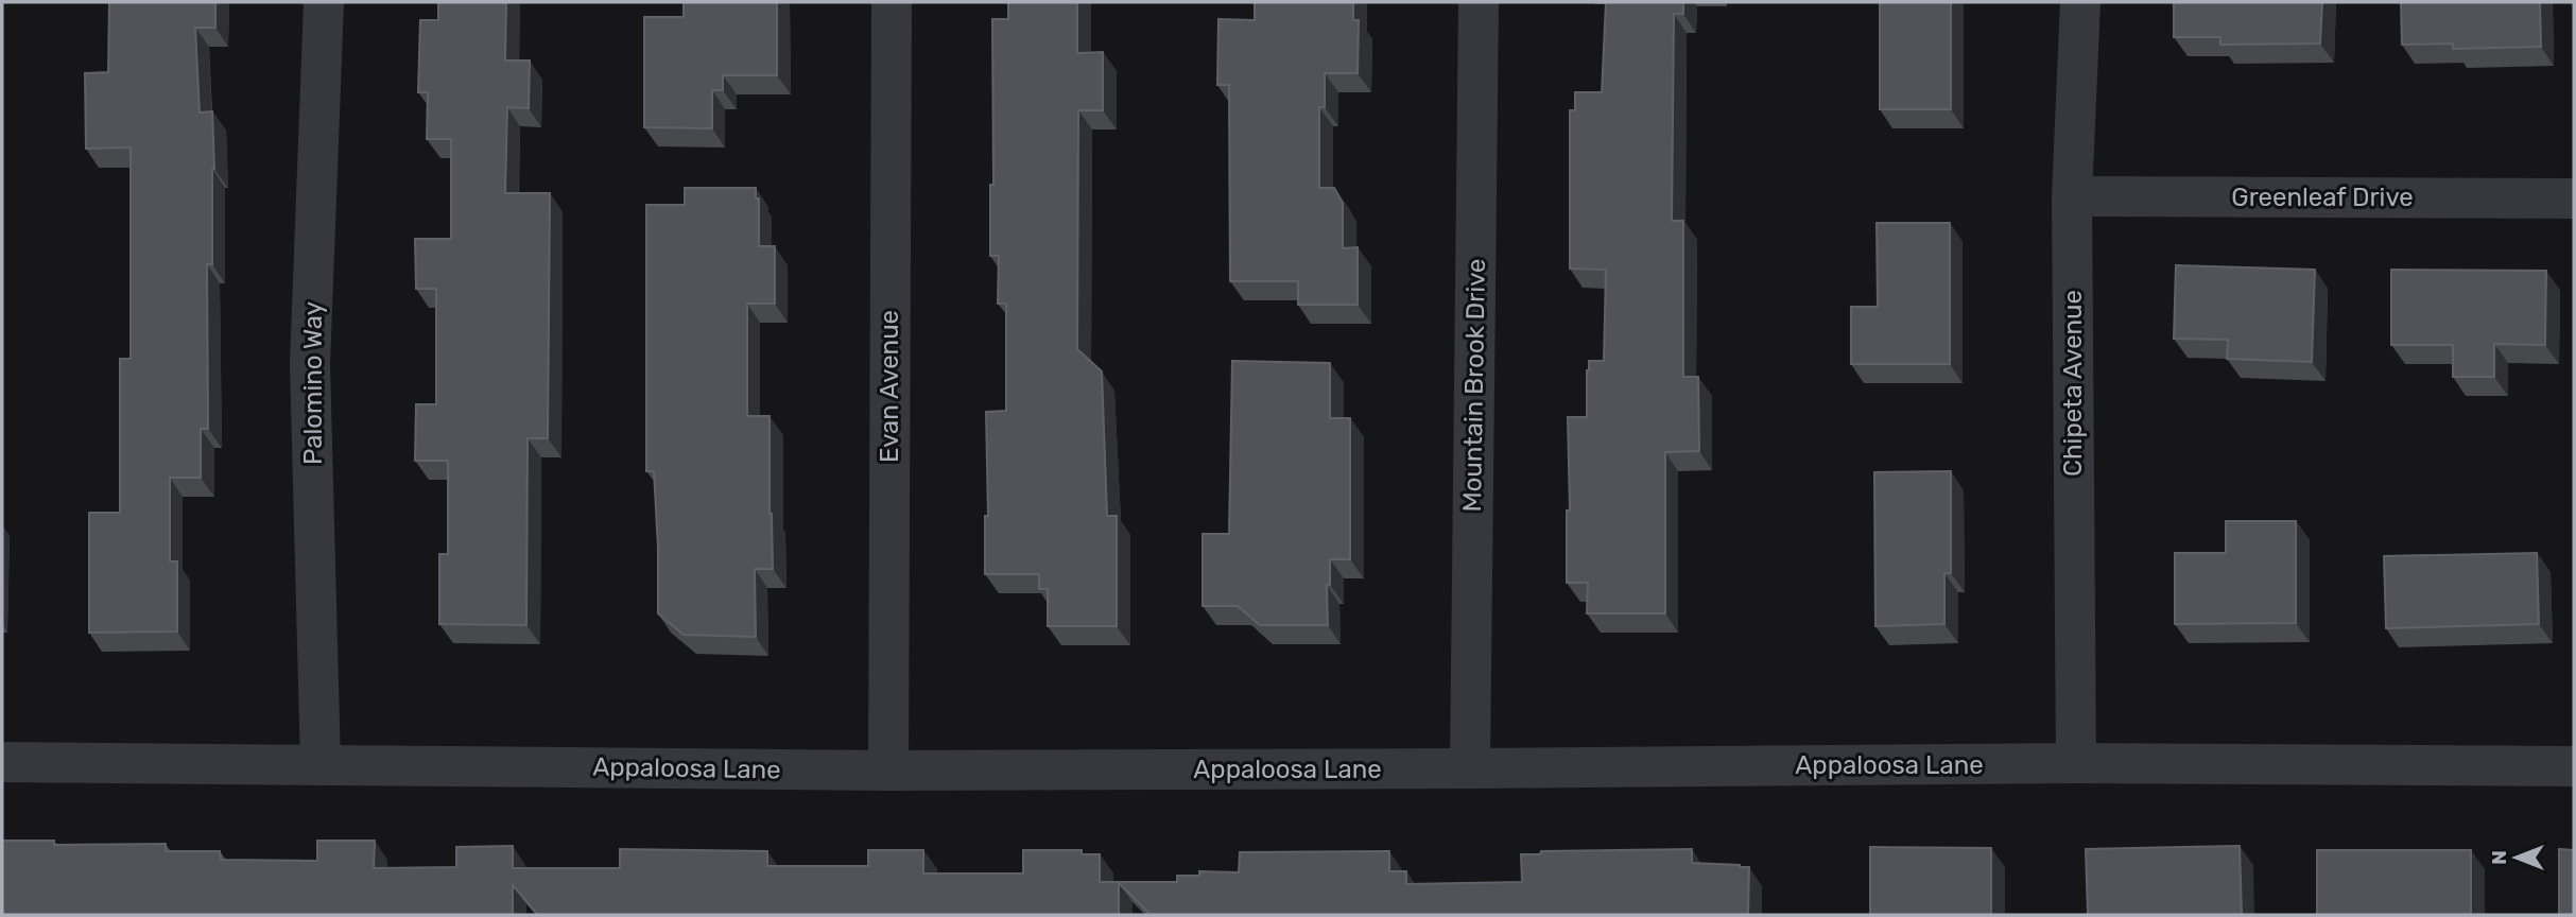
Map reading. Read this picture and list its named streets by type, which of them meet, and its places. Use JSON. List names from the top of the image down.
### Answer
{
  "streets": {
    "street": [
      "Greenleaf Drive",
      "Palomino Way",
      "Chipeta Avenue",
      "Mountain Brook Drive",
      "Evan Avenue",
      "Appaloosa Lane"
    ]
  },
  "crossings": [
    ["Greenleaf Drive", "Chipeta Avenue"],
    ["Palomino Way", "Appaloosa Lane"],
    ["Chipeta Avenue", "Appaloosa Lane"],
    ["Mountain Brook Drive", "Appaloosa Lane"],
    ["Evan Avenue", "Appaloosa Lane"]
  ],
  "north": "left"
}
